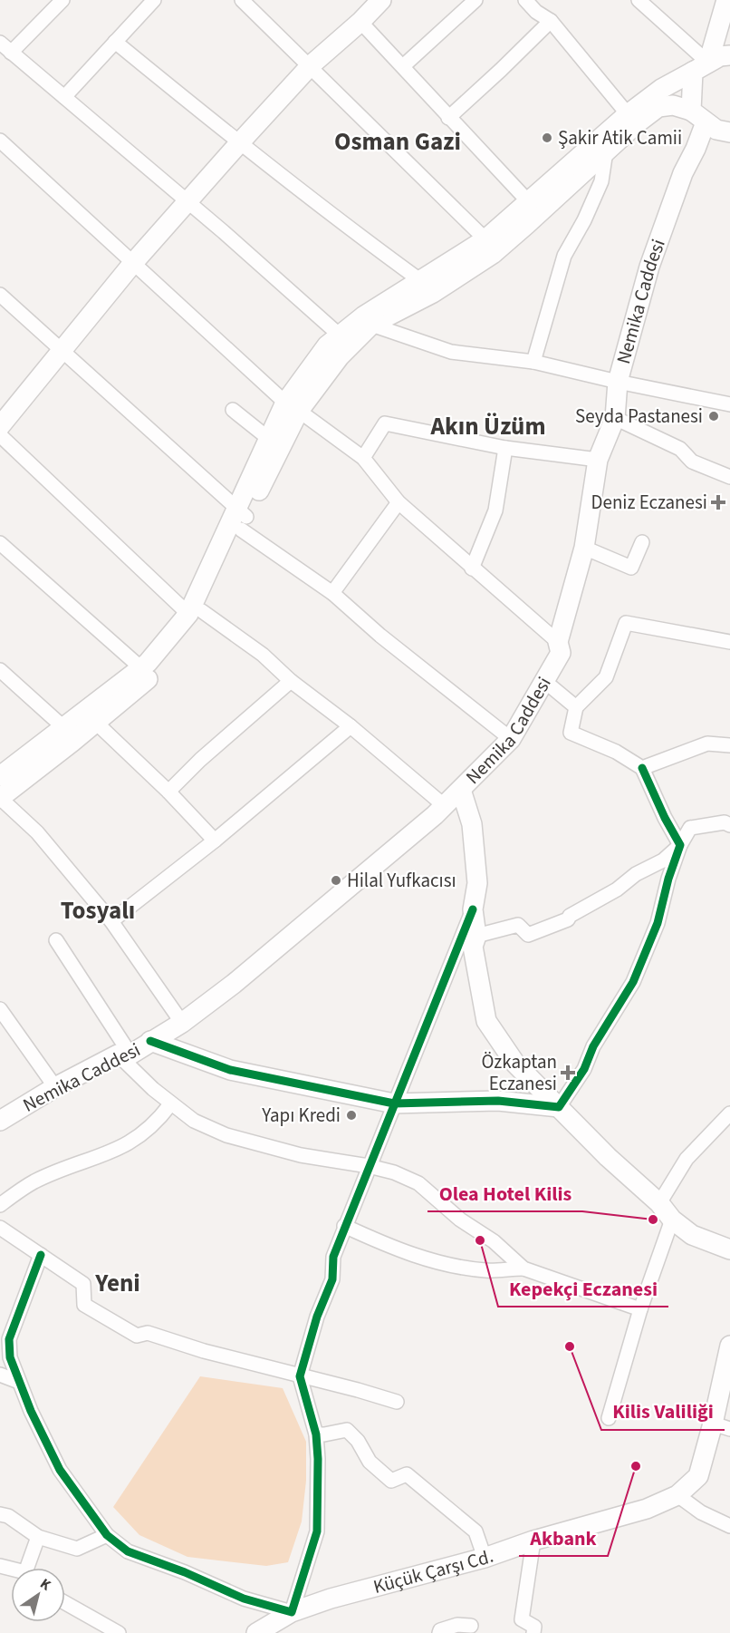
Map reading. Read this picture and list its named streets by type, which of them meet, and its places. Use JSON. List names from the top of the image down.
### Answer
{
  "streets": {
    "main road": ["Nemika Caddesi", "Küçük Çarşı Cd."]
  },
  "districts": [
    "Osman Gazi",
    "Akın Üzüm",
    "Tosyalı",
    "Yeni"
  ],
  "places": {
    "other": [
      "Şakir Atik Camii",
      "Seyda Pastanesi",
      "Hilal Yufkacısı",
      "Yapı Kredi",
      "Olea Hotel Kilis",
      "Kepekçi Eczanesi",
      "Kilis Valiliği",
      "Akbank"
    ],
    "health": ["Deniz Eczanesi", "Özkaptan Eczanesi"]
  },
  "north": "top right"
}
